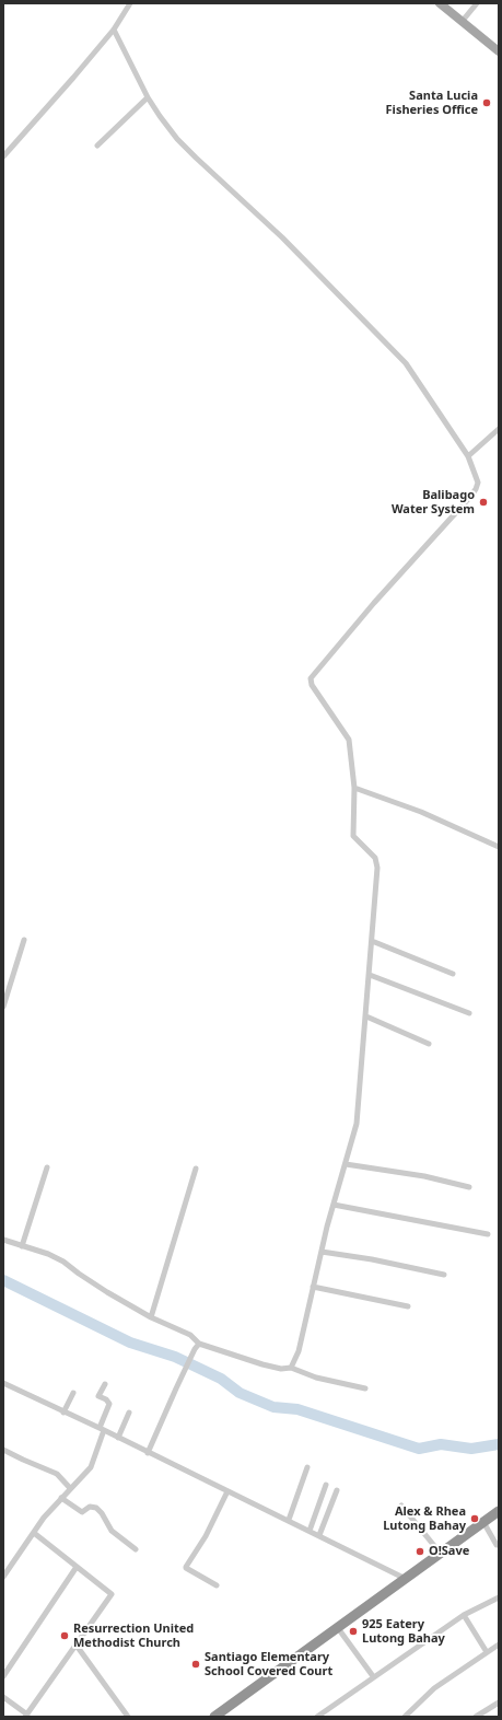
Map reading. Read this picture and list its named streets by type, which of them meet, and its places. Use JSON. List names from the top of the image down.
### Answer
{
  "places": [
    "Santa Lucia Fisheries Office",
    "Balibago Water System",
    "Alex & Rhea Lutong Bahay",
    "O!Save",
    "925 Eatery Lutong Bahay",
    "Resurrection United Methodist Church",
    "Santiago Elementary School Covered Court"
  ]
}
